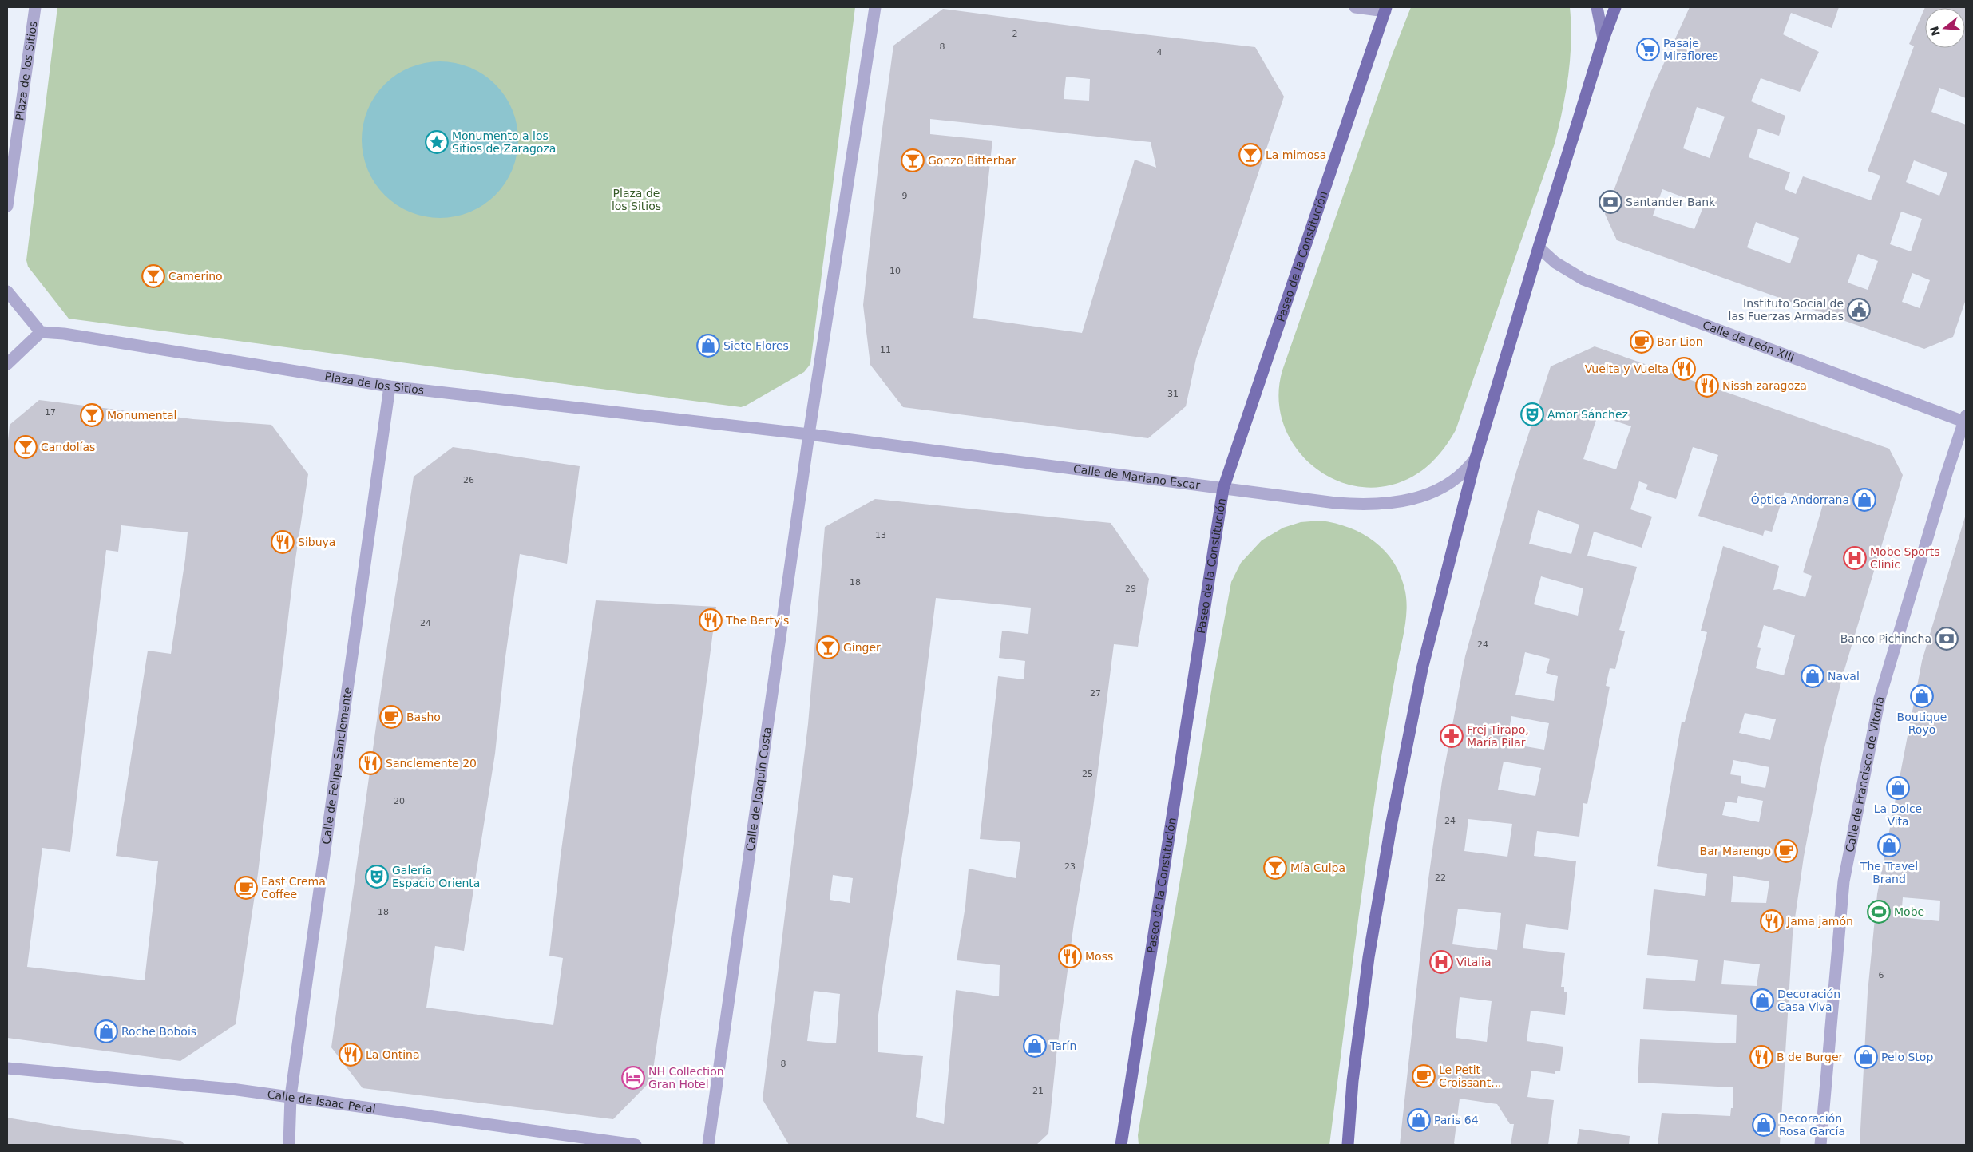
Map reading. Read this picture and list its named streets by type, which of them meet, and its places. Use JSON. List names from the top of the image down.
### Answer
{
  "streets": {
    "main road": ["Paseo de la Constitución"],
    "street": [
      "Plaza de los Sitios",
      "Calle de León XIII",
      "Calle de Mariano Escar",
      "Calle de Felipe Sanclemente",
      "Calle de Francisco de Vitoria",
      "Calle de Joaquín Costa",
      "Calle de Isaac Peral"
    ]
  },
  "crossings": [
    ["Plaza de los Sitios", "Calle de Mariano Escar"],
    ["Plaza de los Sitios", "Calle de Felipe Sanclemente"],
    ["Plaza de los Sitios", "Calle de Joaquín Costa"],
    ["Paseo de la Constitución", "Calle de Mariano Escar"],
    ["Calle de León XIII", "Calle de Francisco de Vitoria"],
    ["Calle de Mariano Escar", "Calle de Joaquín Costa"],
    ["Calle de Felipe Sanclemente", "Calle de Isaac Peral"]
  ],
  "parks": ["Plaza de los Sitios"],
  "places": {
    "supermarket": ["Pasaje Miraflores"],
    "place": ["Monumento a los Sitios de Zaragoza"],
    "bar": [
      "La mimosa",
      "Gonzo Bitterbar",
      "Camerino",
      "Monumental",
      "Candolías",
      "Ginger",
      "Mía Culpa"
    ],
    "bank": ["Santander Bank", "Banco Pichincha"],
    "public building": ["Instituto Social de las Fuerzas Armadas"],
    "cafe": [
      "Bar Lion",
      "Basho",
      "Bar Marengo",
      "East Crema Coffee",
      "Le Petit Croissant..."
    ],
    "shop": [
      "Siete Flores",
      "Óptica Andorrana",
      "Naval",
      "Boutique Royo",
      "La Dolce Vita",
      "The Travel Brand",
      "Decoración Casa Viva",
      "Roche Bobois",
      "Tarín",
      "Pelo Stop",
      "Paris 64",
      "Decoración Rosa García"
    ],
    "restaurant": [
      "Vuelta y Vuelta",
      "Nissh zaragoza",
      "Sibuya",
      "The Berty's",
      "Sanclemente 20",
      "Jama jamón",
      "Moss",
      "La Ontina",
      "B de Burger"
    ],
    "theatre": ["Amor Sánchez", "Galería Espacio Orienta"],
    "hospital": ["Mobe Sports Clinic", "Vitalia"],
    "pharmacy": ["Frej Tirapo, María Pilar"],
    "sports": ["Mobe"],
    "hotel": ["NH Collection Gran Hotel"]
  },
  "house_numbers": [
    "2",
    "8",
    "4",
    "9",
    "10",
    "11",
    "31",
    "17",
    "26",
    "13",
    "18",
    "29",
    "24",
    "24",
    "27",
    "25",
    "20",
    "24",
    "23",
    "22",
    "18",
    "6",
    "8",
    "21"
  ],
  "north": "left"
}
